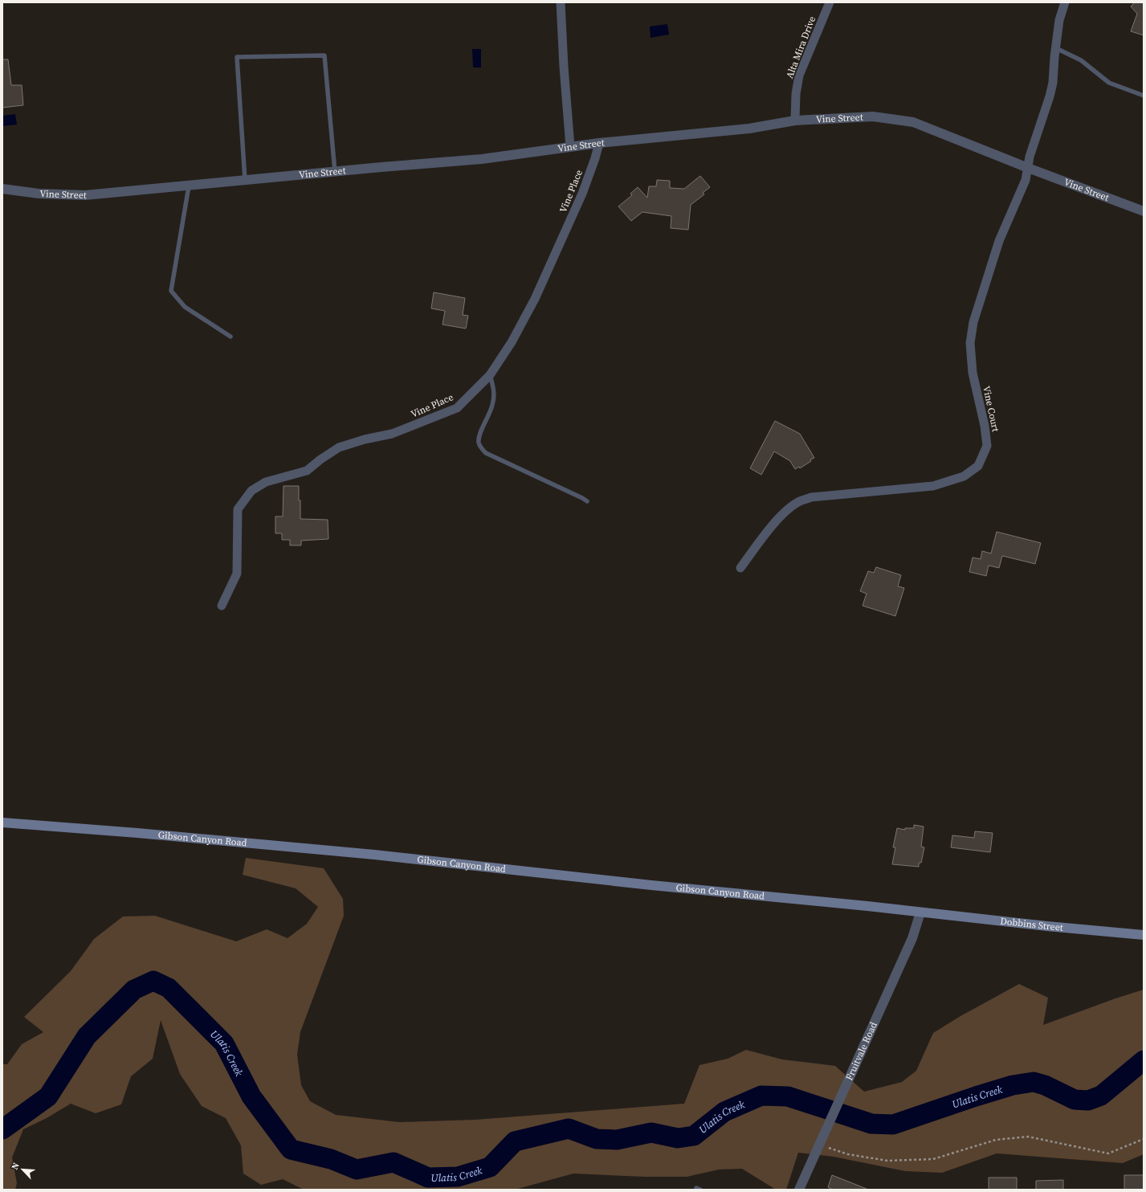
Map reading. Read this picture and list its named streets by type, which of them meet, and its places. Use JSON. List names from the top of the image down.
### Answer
{
  "streets": {
    "main road": ["Gibson Canyon Road", "Dobbins Street"],
    "street": [
      "Alta Mira Drive",
      "Vine Street",
      "Vine Place",
      "Vine Court",
      "Fruitvale Road"
    ]
  },
  "crossings": [
    ["Alta Mira Drive", "Vine Street"],
    ["Vine Street", "Vine Place"],
    ["Vine Street", "Vine Court"],
    ["Gibson Canyon Road", "Dobbins Street"],
    ["Gibson Canyon Road", "Fruitvale Road"],
    ["Dobbins Street", "Fruitvale Road"]
  ],
  "water": ["Ulatis Creek"],
  "north": "top left"
}
